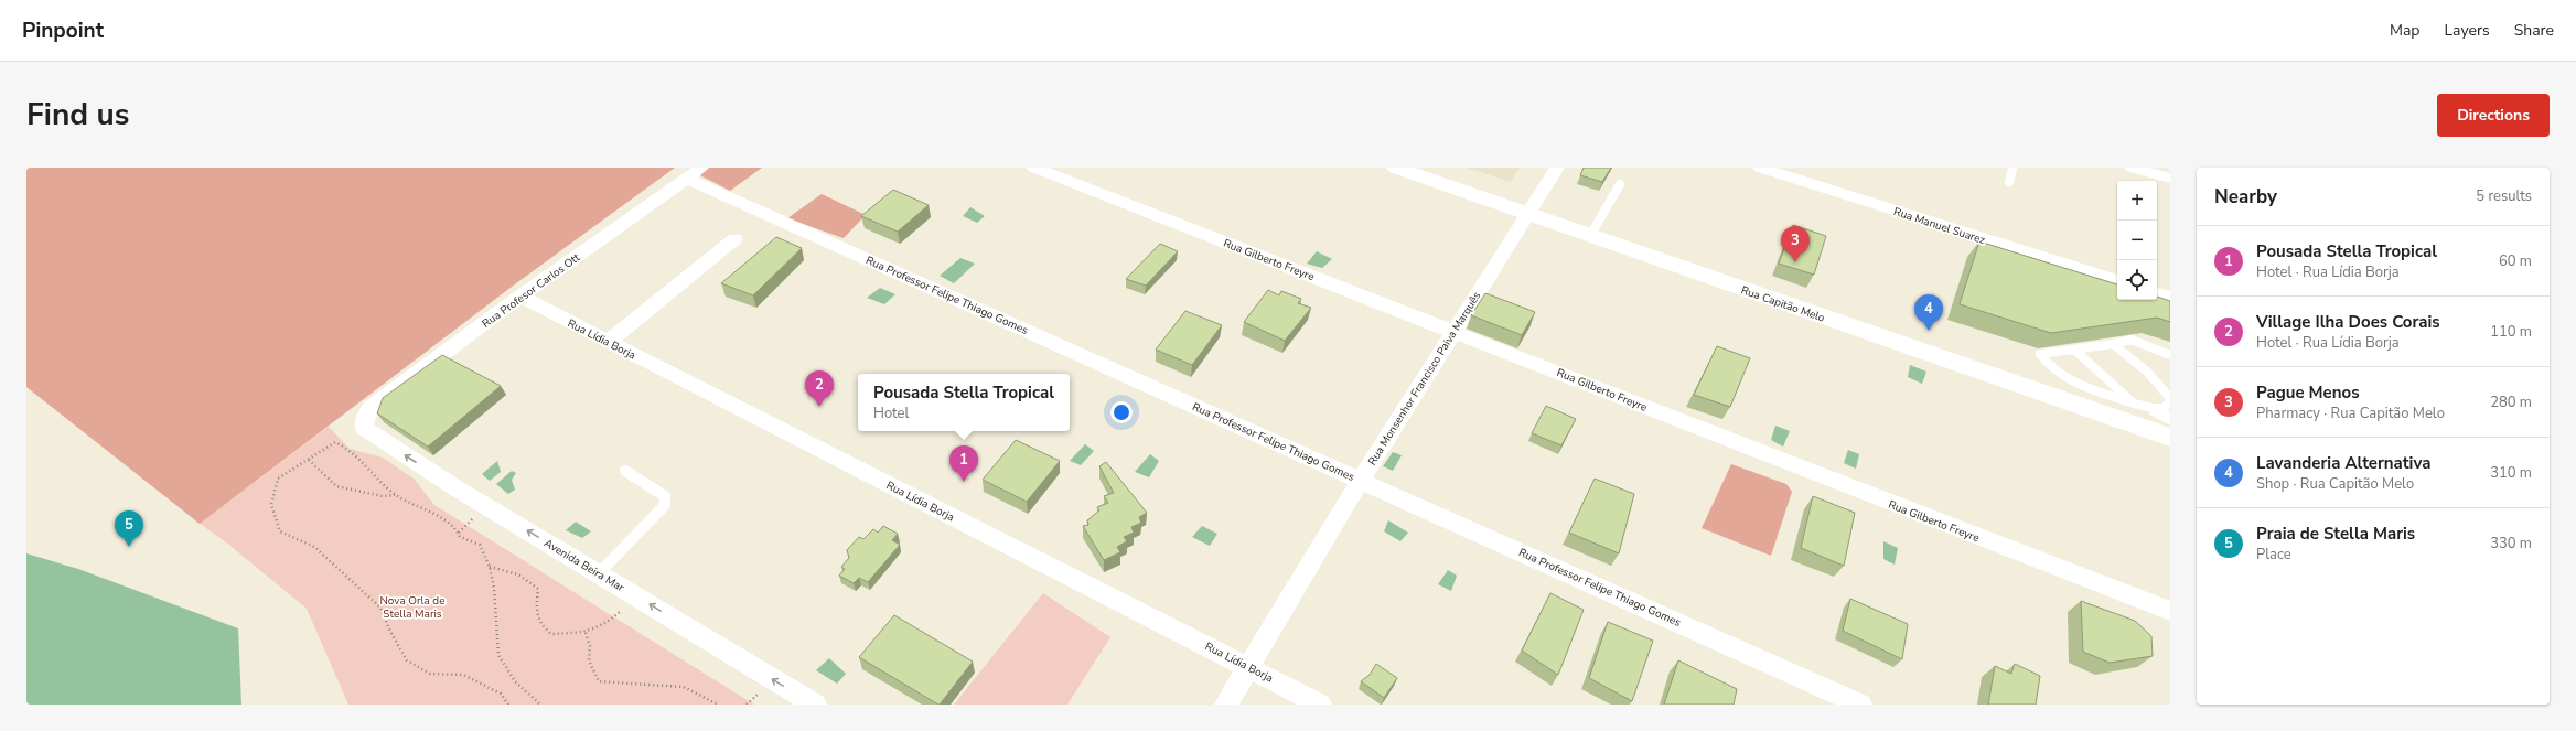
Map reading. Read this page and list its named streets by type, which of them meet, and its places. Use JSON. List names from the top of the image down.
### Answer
{
  "streets": {
    "main road": ["Rua Capitão Melo"],
    "street": [
      "Rua Manuel Suarez",
      "Rua Gilberto Freyre",
      "Rua Profesor Carlos Ott",
      "Rua Professor Felipe Thiago Gomes",
      "Rua Lídia Borja",
      "Rua Monsenhor Francisco Paiva Marquês",
      "Avenida Beira Mar"
    ]
  },
  "crossings": [
    ["Rua Gilberto Freyre", "Rua Monsenhor Francisco Paiva Marquês"],
    ["Rua Profesor Carlos Ott", "Rua Professor Felipe Thiago Gomes"],
    ["Rua Profesor Carlos Ott", "Rua Lídia Borja"],
    ["Rua Profesor Carlos Ott", "Avenida Beira Mar"],
    ["Rua Professor Felipe Thiago Gomes", "Rua Monsenhor Francisco Paiva Marquês"],
    ["Rua Capitão Melo", "Rua Monsenhor Francisco Paiva Marquês"],
    ["Rua Lídia Borja", "Rua Monsenhor Francisco Paiva Marquês"]
  ],
  "one_way": ["Avenida Beira Mar"],
  "parks": ["Nova Orla de Stella Maris"],
  "page": {
    "header": "Pinpoint",
    "nav": ["Map", "Layers", "Share"],
    "title": "Find us",
    "buttons": "Directions",
    "heading": ["Nearby", "5 results"],
    "map_buttons": ["+", "−"],
    "list": [
      {
        "mark": "1",
        "name": "Pousada Stella Tropical",
        "note": "Hotel · Rua Lídia Borja",
        "value": "60 m"
      },
      {
        "mark": "2",
        "name": "Village Ilha Does Corais",
        "note": "Hotel · Rua Lídia Borja",
        "value": "110 m"
      },
      {
        "mark": "3",
        "name": "Pague Menos",
        "note": "Pharmacy · Rua Capitão Melo",
        "value": "280 m"
      },
      {
        "mark": "4",
        "name": "Lavanderia Alternativa",
        "note": "Shop · Rua Capitão Melo",
        "value": "310 m"
      },
      {
        "mark": "5",
        "name": "Praia de Stella Maris",
        "note": "Place",
        "value": "330 m"
      }
    ],
    "pins": [
      "3",
      "4",
      "2",
      "1",
      "5"
    ],
    "popup": ["Pousada Stella Tropical", "Hotel"]
  }
}
